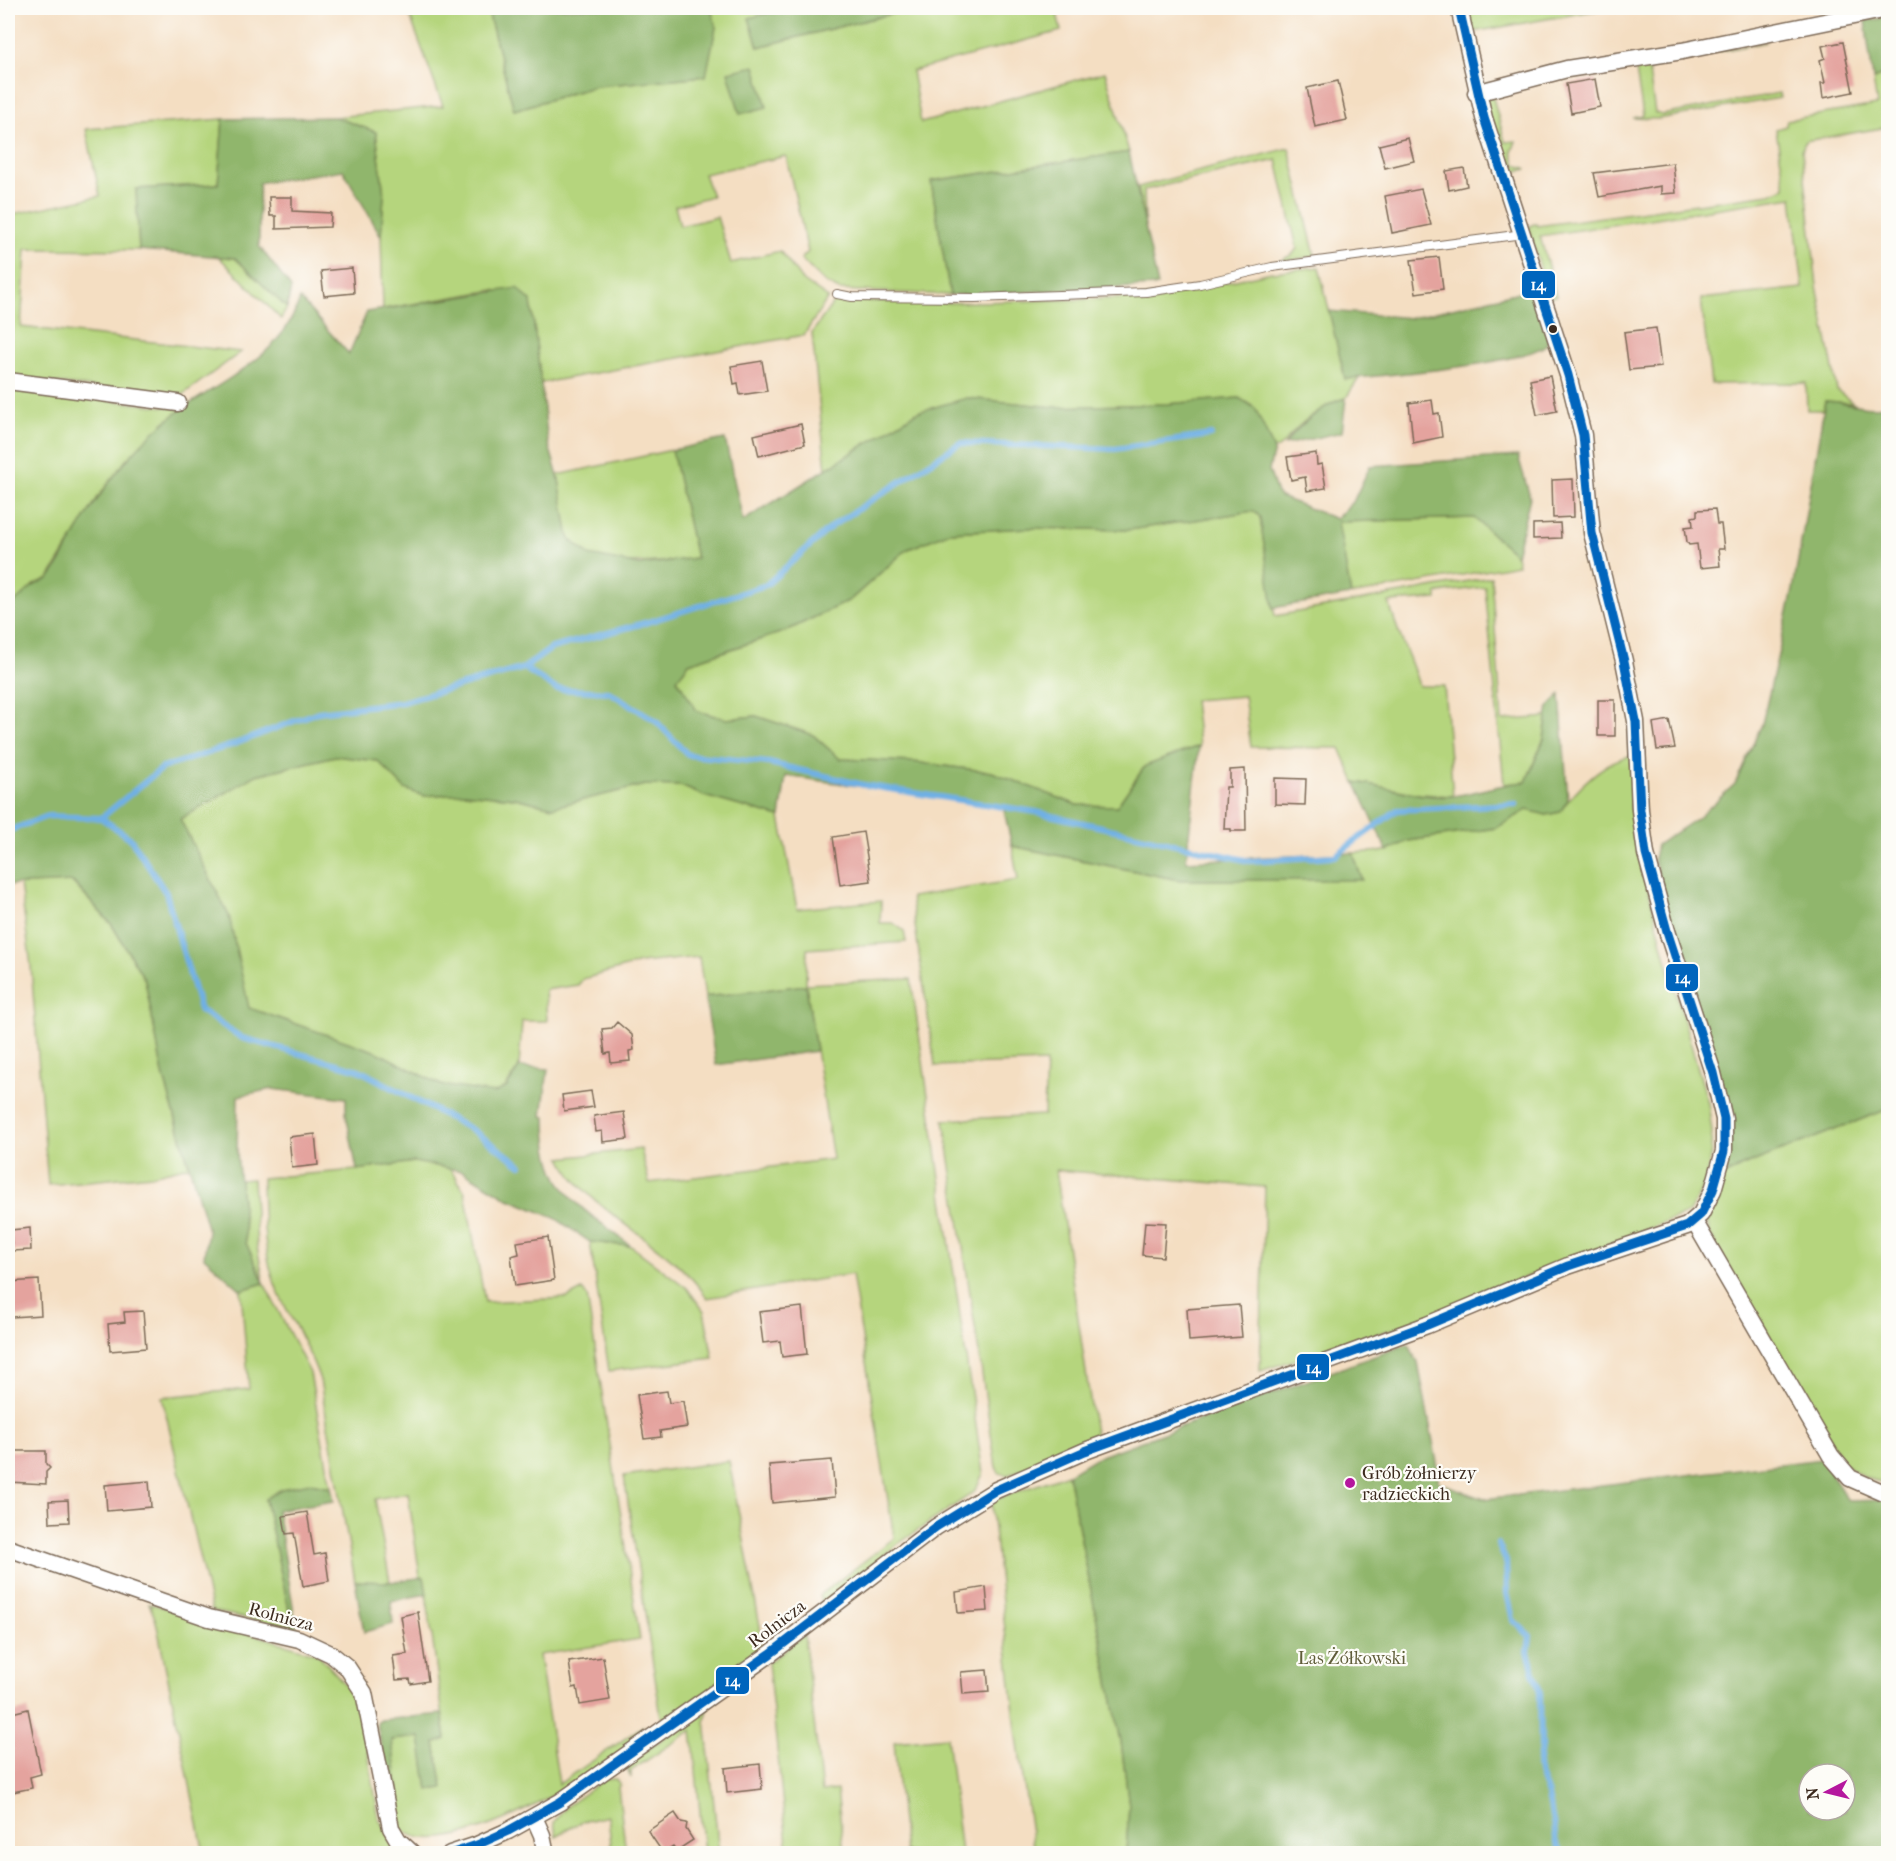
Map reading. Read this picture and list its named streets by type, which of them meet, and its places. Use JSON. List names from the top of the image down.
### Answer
{
  "streets": {
    "street": ["Rolnicza"]
  },
  "parks": ["Las Żółkowski"],
  "places": ["Grób żołnierzy radzieckich"],
  "lines": ["transit line 14"],
  "north": "left"
}
